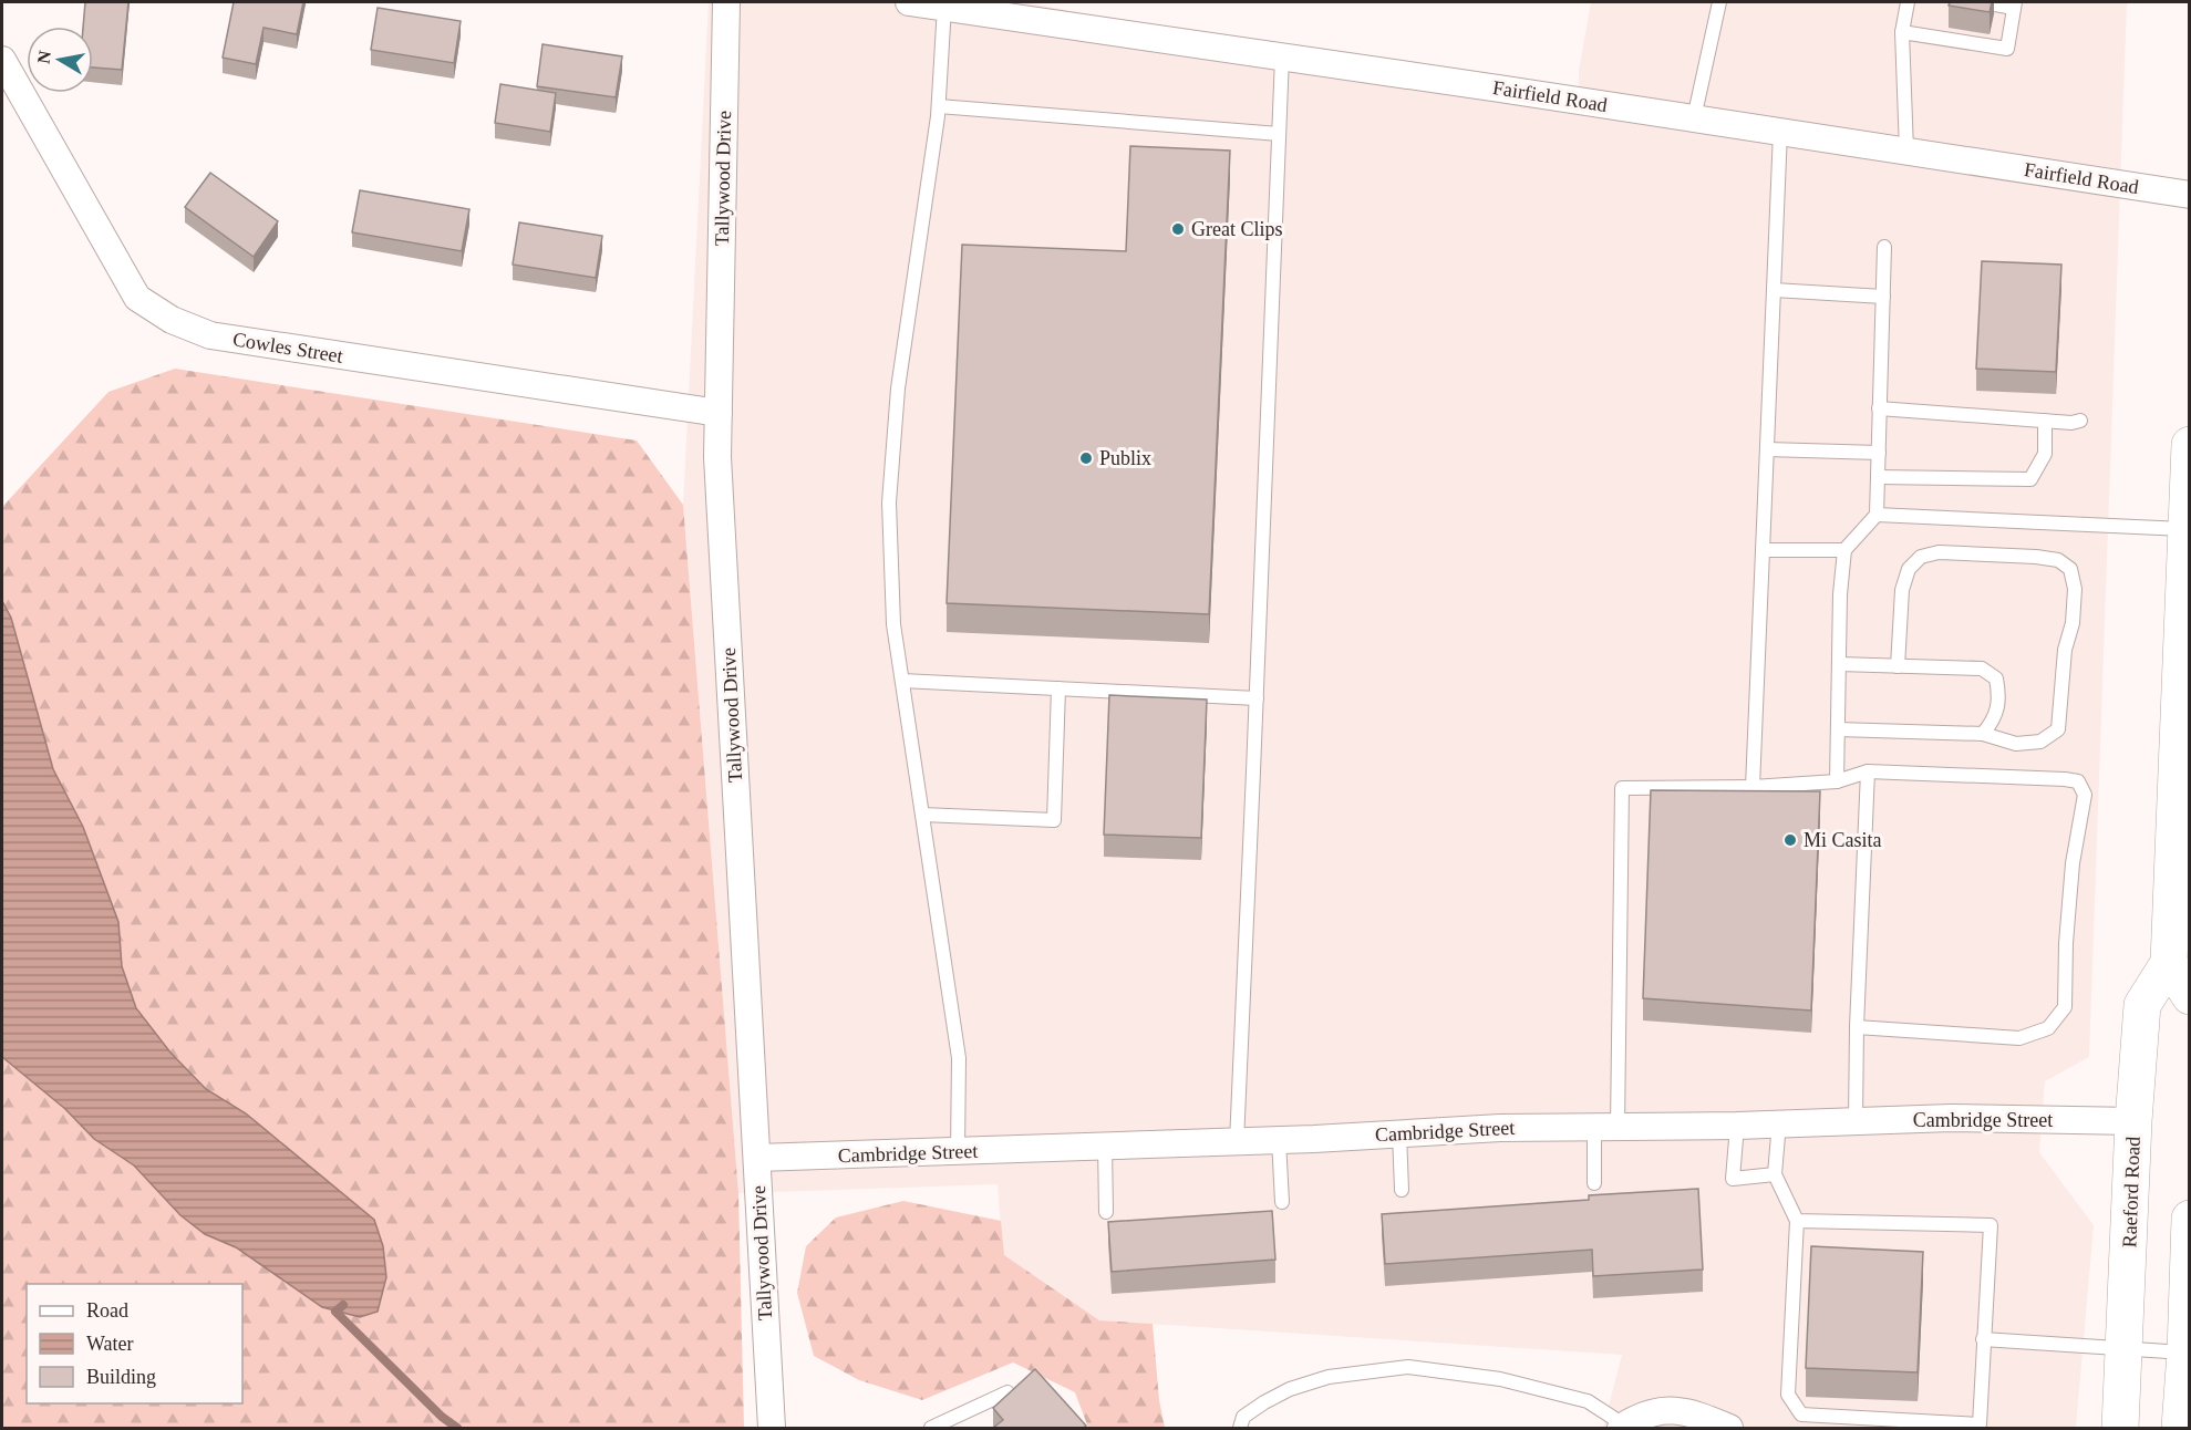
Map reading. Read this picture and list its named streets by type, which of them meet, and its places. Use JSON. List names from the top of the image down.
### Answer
{
  "streets": {
    "main road": ["Raeford Road"],
    "street": [
      "Fairfield Road",
      "Tallywood Drive",
      "Cowles Street",
      "Cambridge Street"
    ]
  },
  "crossings": [
    ["Tallywood Drive", "Cowles Street"],
    ["Tallywood Drive", "Cambridge Street"],
    ["Cambridge Street", "Raeford Road"]
  ],
  "places": ["Great Clips", "Publix", "Mi Casita"],
  "legend": ["Road", "Water", "Building"],
  "north": "left"
}
